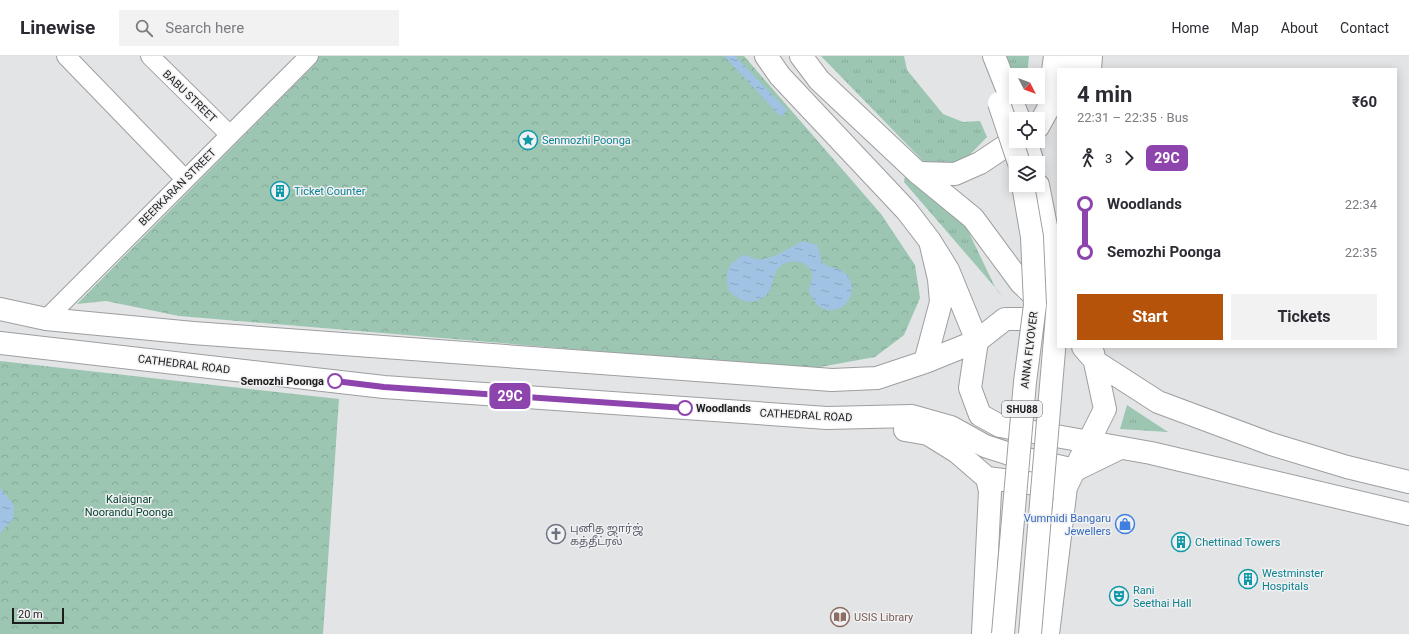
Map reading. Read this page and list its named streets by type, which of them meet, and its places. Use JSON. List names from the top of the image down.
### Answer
{
  "streets": {
    "main road": ["ANNA FLYOVER", "CATHEDRAL ROAD", "SHU88"],
    "street": ["BABU STREET", "BEERKARAN STREET"]
  },
  "crossings": [
    ["BABU STREET", "BEERKARAN STREET"]
  ],
  "parks": ["Kalaignar Noorandu Poonga"],
  "places": {
    "place": ["Senmozhi Poonga"],
    "building": ["Ticket Counter", "Chettinad Towers", "Westminster Hospitals"],
    "other": ["Semozhi Poonga", "Woodlands"],
    "shop": ["Vummidi Bangaru Jewellers"],
    "church": ["புனித ஜார்ஜ் கத்தீட்ரல்"],
    "theatre": ["Rani Seethai Hall"],
    "library": ["USIS Library"]
  },
  "lines": ["bus line 29C"],
  "scale_bar": "20 m",
  "north": "bottom right",
  "page": {
    "header": "Linewise",
    "search": "Search here",
    "nav": [
      "Home",
      "Map",
      "About",
      "Contact"
    ],
    "on_map": "29C",
    "heading": ["4 min", "22:31 – 22:35 · Bus", "₹60"],
    "legs": ["3", "29C"],
    "list": [
      {
        "name": "Woodlands",
        "value": "22:34"
      },
      {
        "name": "Semozhi Poonga",
        "value": "22:35"
      }
    ],
    "buttons": ["Start", "Tickets"],
    "scale": "20 m"
  }
}
